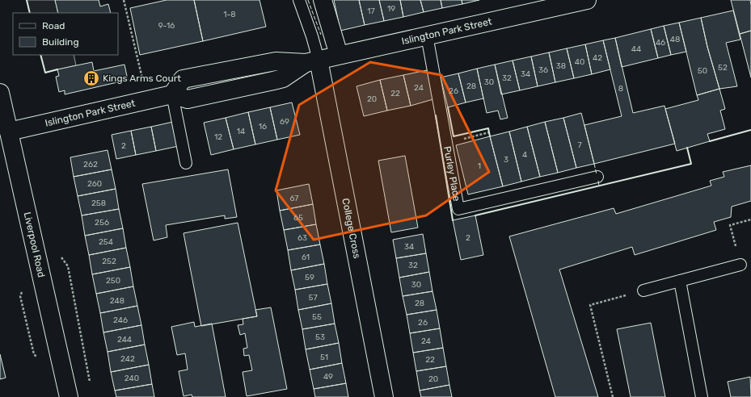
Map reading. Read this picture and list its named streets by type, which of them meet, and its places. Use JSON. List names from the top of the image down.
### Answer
{
  "streets": {
    "street": ["Islington Park Street", "College Cross", "Liverpool Road"],
    "lane": ["Purley Place"]
  },
  "crossings": [
    ["Islington Park Street", "Purley Place"],
    ["Islington Park Street", "College Cross"],
    ["Islington Park Street", "Liverpool Road"]
  ],
  "places": {
    "building": ["Kings Arms Court"]
  },
  "house_numbers": [
    "19",
    "17",
    "1-8",
    "9-16",
    "48",
    "46",
    "44",
    "42",
    "40",
    "38",
    "52",
    "36",
    "50",
    "34",
    "32",
    "30",
    "28",
    "24",
    "8",
    "26",
    "22",
    "20",
    "69",
    "16",
    "14",
    "12",
    "7",
    "2",
    "4",
    "3",
    "262",
    "1",
    "260",
    "67",
    "258",
    "65",
    "256",
    "63",
    "2",
    "254",
    "34",
    "61",
    "252",
    "32",
    "59",
    "250",
    "30",
    "57",
    "248",
    "28",
    "55",
    "246",
    "26",
    "53",
    "244",
    "24",
    "51",
    "242",
    "22",
    "49",
    "240",
    "20"
  ],
  "legend": ["Road", "Building"]
}
